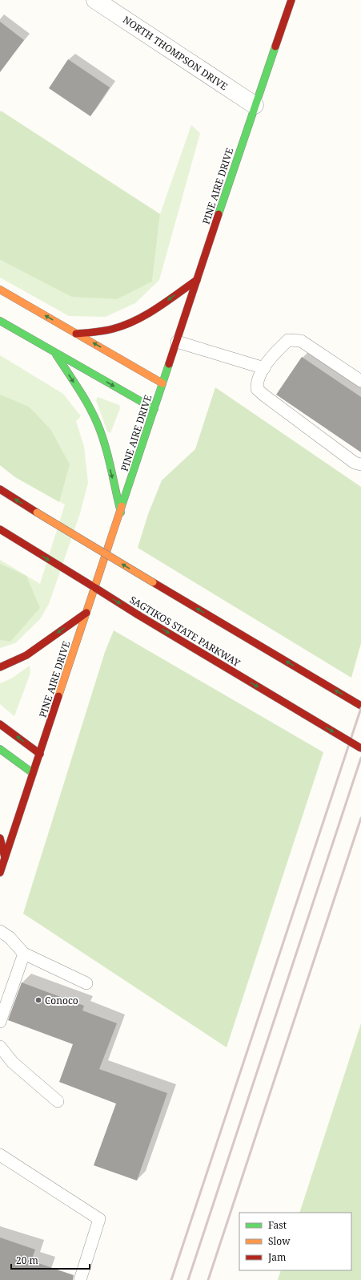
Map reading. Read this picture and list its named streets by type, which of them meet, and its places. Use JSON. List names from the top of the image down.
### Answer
{
  "streets": {
    "main road": ["PINE AIRE DRIVE", "SAGTIKOS STATE PARKWAY"],
    "street": ["NORTH THOMPSON DRIVE"]
  },
  "crossings": [
    ["NORTH THOMPSON DRIVE", "PINE AIRE DRIVE"]
  ],
  "places": ["Conoco"],
  "legend": ["Fast", "Slow", "Jam"],
  "scale_bar": "20 m"
}
